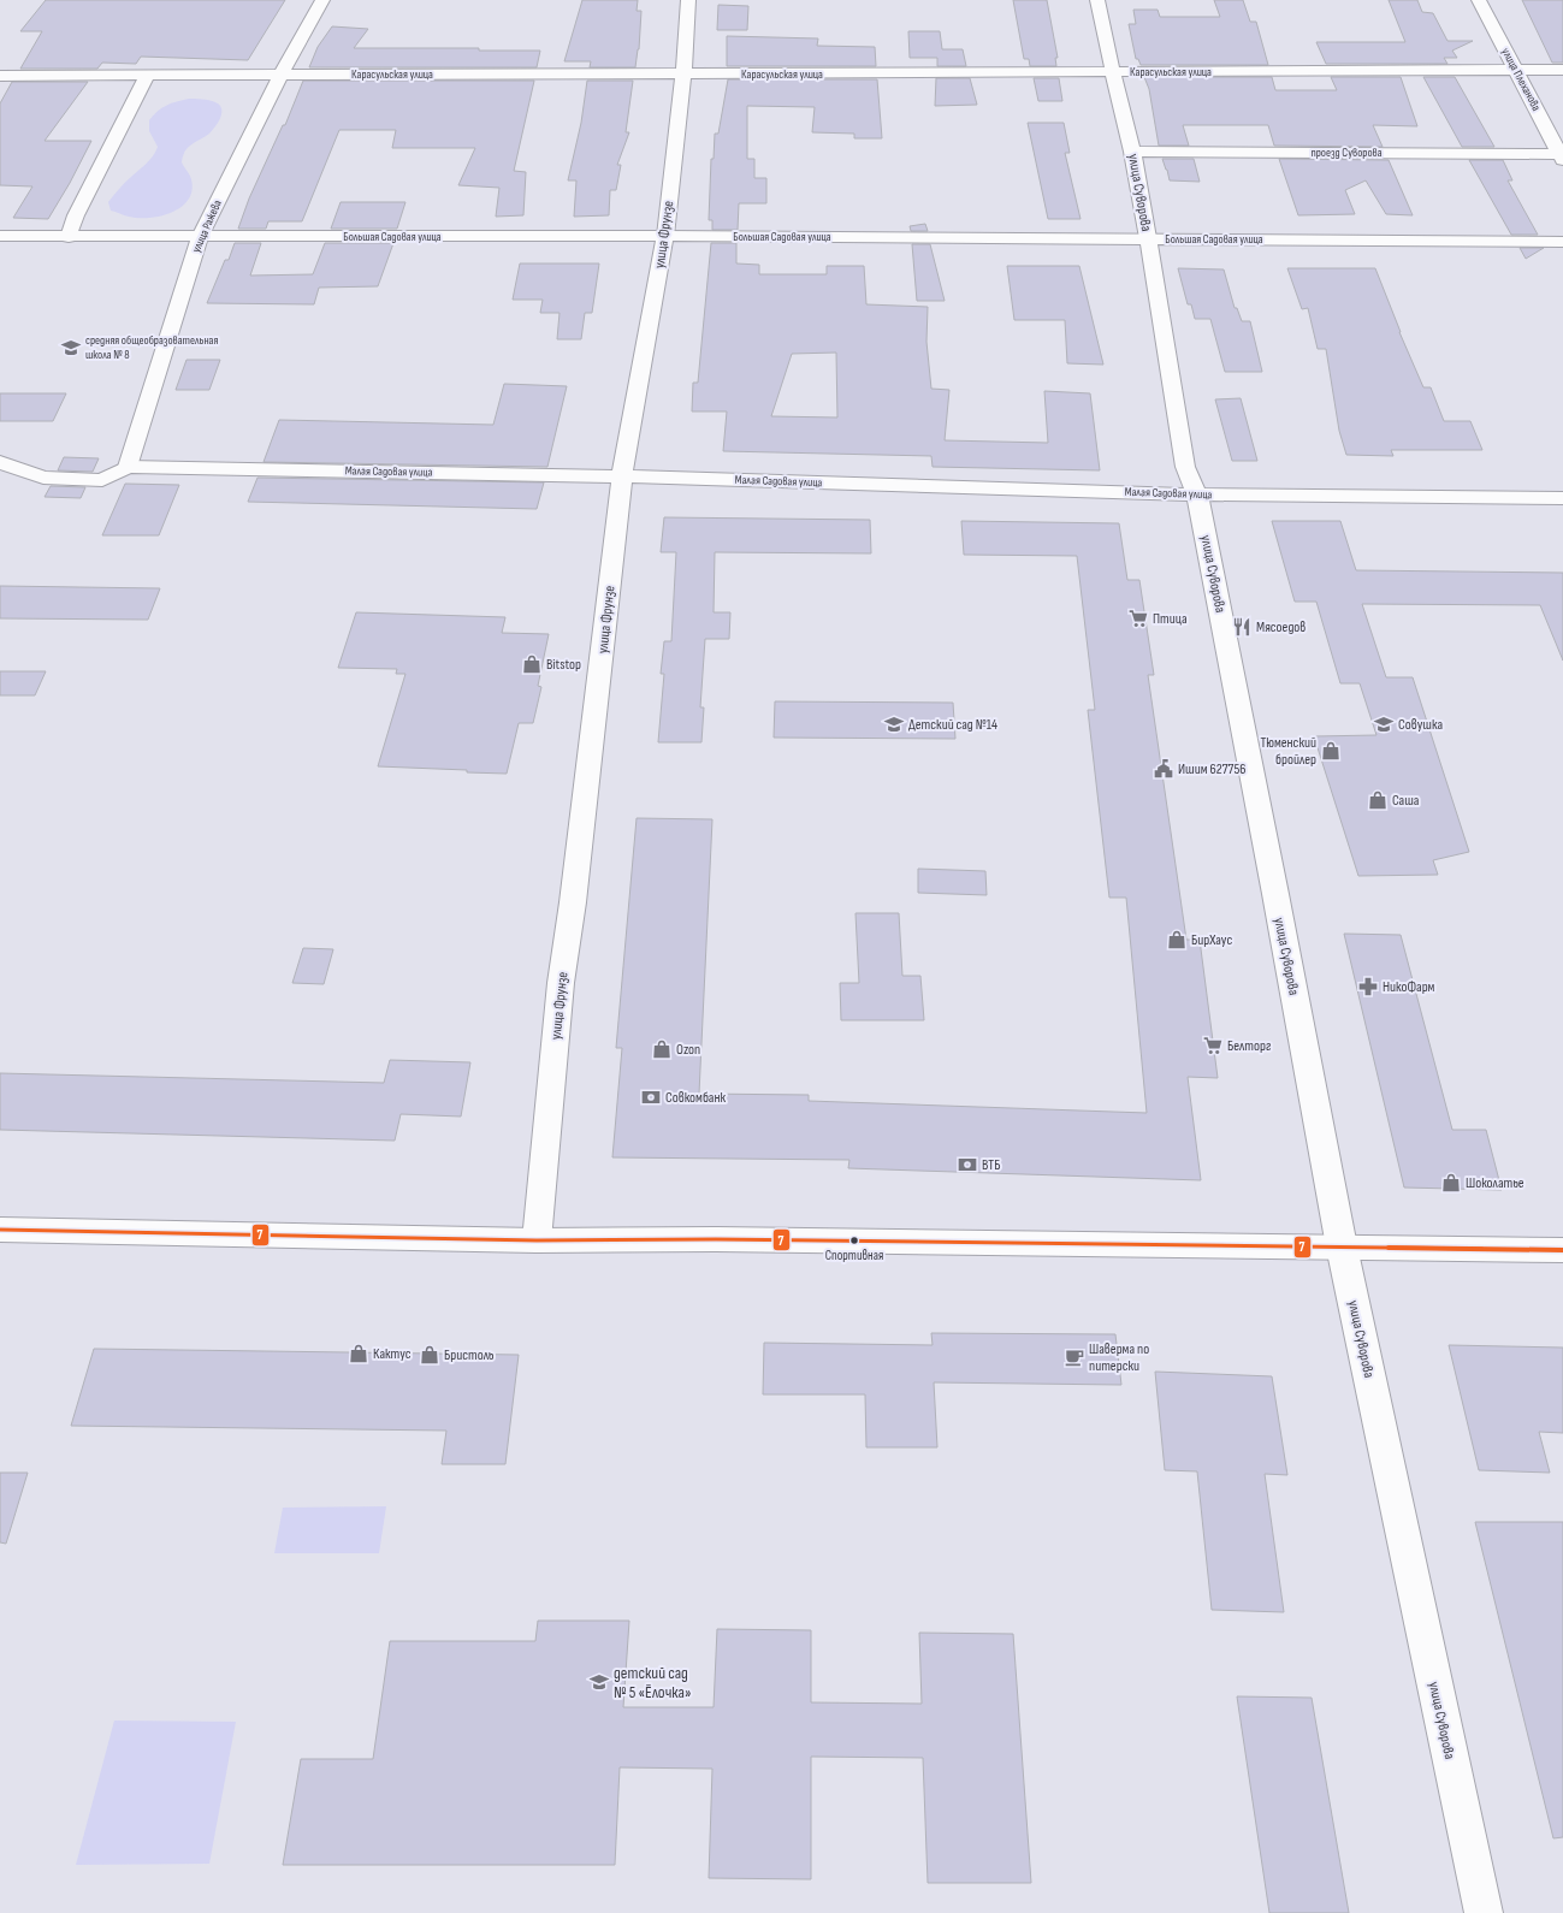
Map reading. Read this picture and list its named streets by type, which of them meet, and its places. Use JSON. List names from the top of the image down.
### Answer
{
  "streets": {
    "street": [
      "Карасульская улица",
      "улица Плеханова",
      "проезд Суворова",
      "улица Суворова",
      "улица Ражева",
      "улица Фрунзе",
      "Большая Садовая улица",
      "Малая Садовая улица"
    ]
  },
  "crossings": [
    ["Карасульская улица", "улица Плеханова"],
    ["Карасульская улица", "улица Суворова"],
    ["Карасульская улица", "улица Ражева"],
    ["Карасульская улица", "улица Фрунзе"],
    ["улица Плеханова", "проезд Суворова"],
    ["проезд Суворова", "улица Суворова"],
    ["улица Суворова", "Большая Садовая улица"],
    ["улица Суворова", "Малая Садовая улица"],
    ["улица Ражева", "Большая Садовая улица"],
    ["улица Ражева", "Малая Садовая улица"],
    ["улица Фрунзе", "Большая Садовая улица"],
    ["улица Фрунзе", "Малая Садовая улица"]
  ],
  "places": {
    "school or university": [
      "средняя общеобразовательная школа № 8",
      "Детский сад №14",
      "Совушка",
      "детский сад № 5 «Ёлочка»"
    ],
    "supermarket": ["Птица", "Белторг"],
    "restaurant": ["Мясоедов"],
    "shop": [
      "Bitstop",
      "Тюменский бройлер",
      "Саша",
      "БирХаус",
      "Ozon",
      "Шоколатье",
      "Кактус",
      "Бристоль"
    ],
    "public building": ["Ишим 627756"],
    "pharmacy": ["НикоФарм"],
    "bank": ["Совкомбанк", "ВТБ"],
    "other": ["Спортивная"],
    "cafe": ["Шаверма по питерски"]
  },
  "lines": ["transit line 7"]
}
